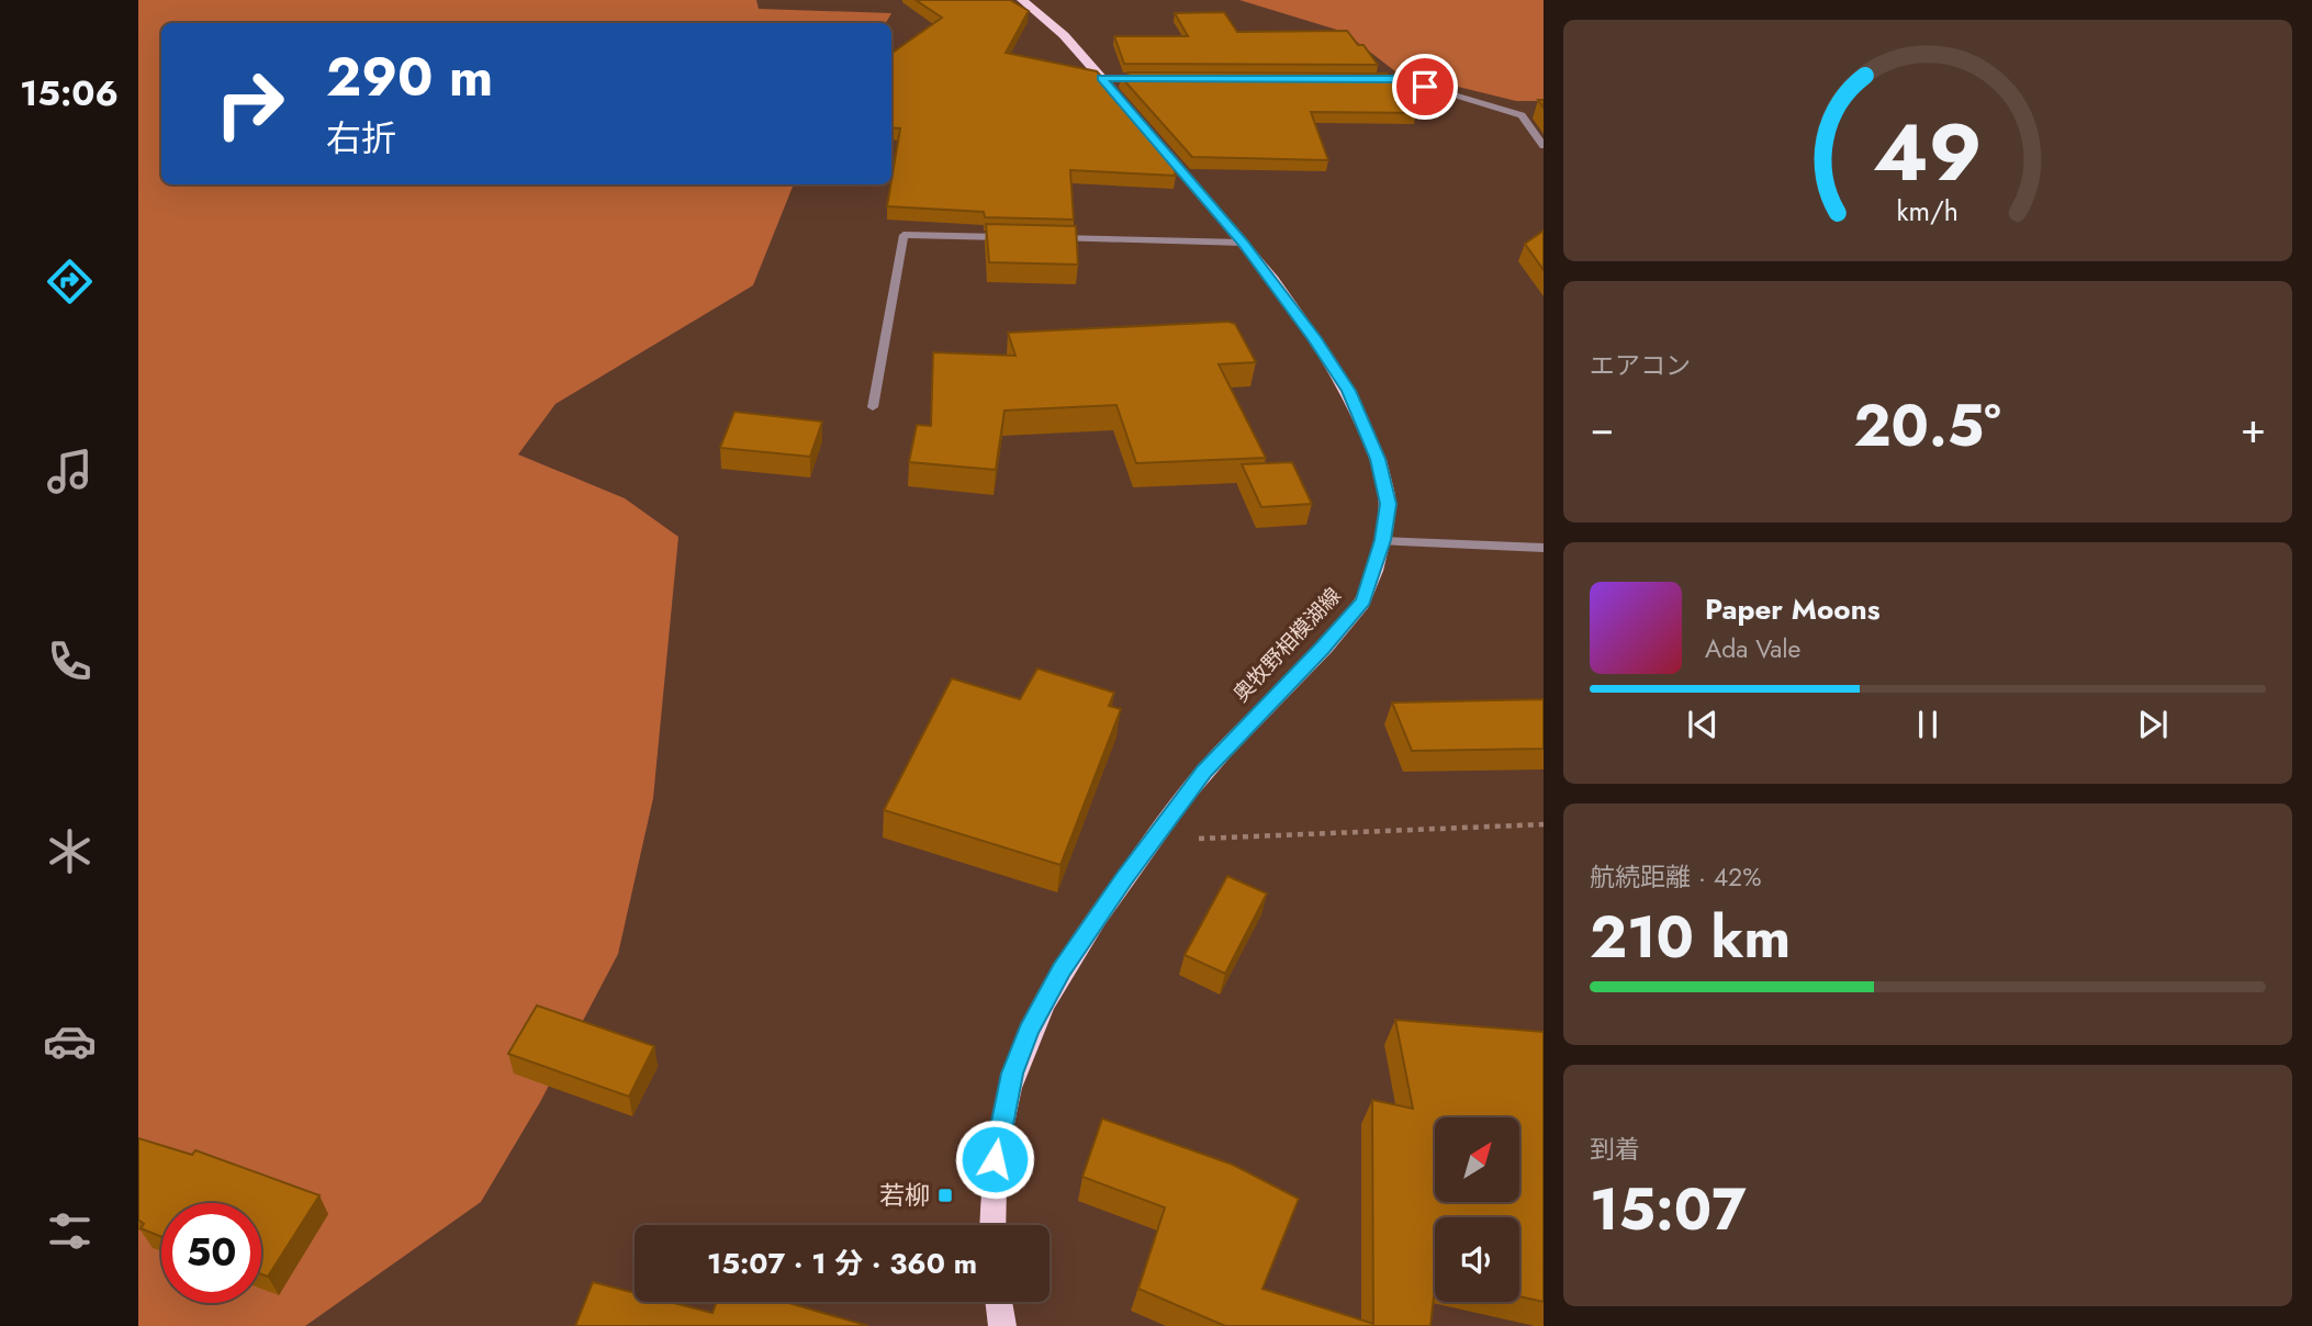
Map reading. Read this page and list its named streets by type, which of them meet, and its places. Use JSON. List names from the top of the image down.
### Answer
{
  "streets": {
    "main road": ["奥牧野相模湖線"]
  },
  "places": {
    "transit": ["若柳"]
  },
  "north": "top right",
  "page": {
    "tabs": "15:06",
    "turn": ["290 m", "右折"],
    "tile": [
      "エアコン",
      ["航続距離 · 42%", "210 km"],
      ["到着", "15:07"]
    ],
    "heat": ["−", "20.5°", "+"],
    "song": ["Paper Moons", "Ada Vale"],
    "limit": "50",
    "trip": "15:07 · 1 分 · 360 m",
    "gauge": ["49", "km/h"]
  }
}
